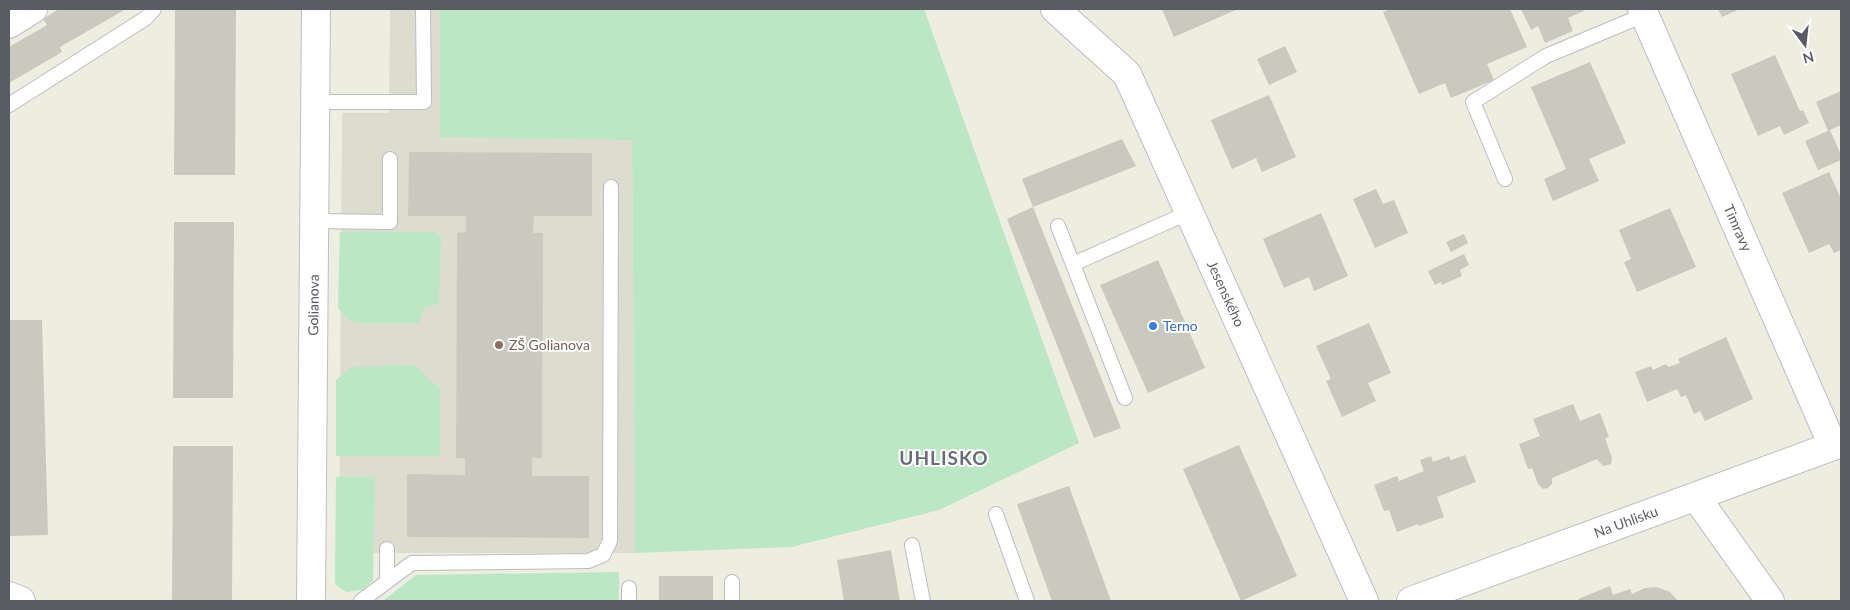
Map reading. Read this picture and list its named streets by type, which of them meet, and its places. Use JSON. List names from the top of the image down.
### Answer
{
  "streets": {
    "street": [
      "Timravy",
      "Jesenského",
      "Golianova",
      "Na Uhlisku"
    ]
  },
  "crossings": [
    ["Timravy", "Na Uhlisku"]
  ],
  "districts": ["UHLISKO"],
  "places": ["Terno", "ZŠ Golianova"],
  "north": "bottom"
}
